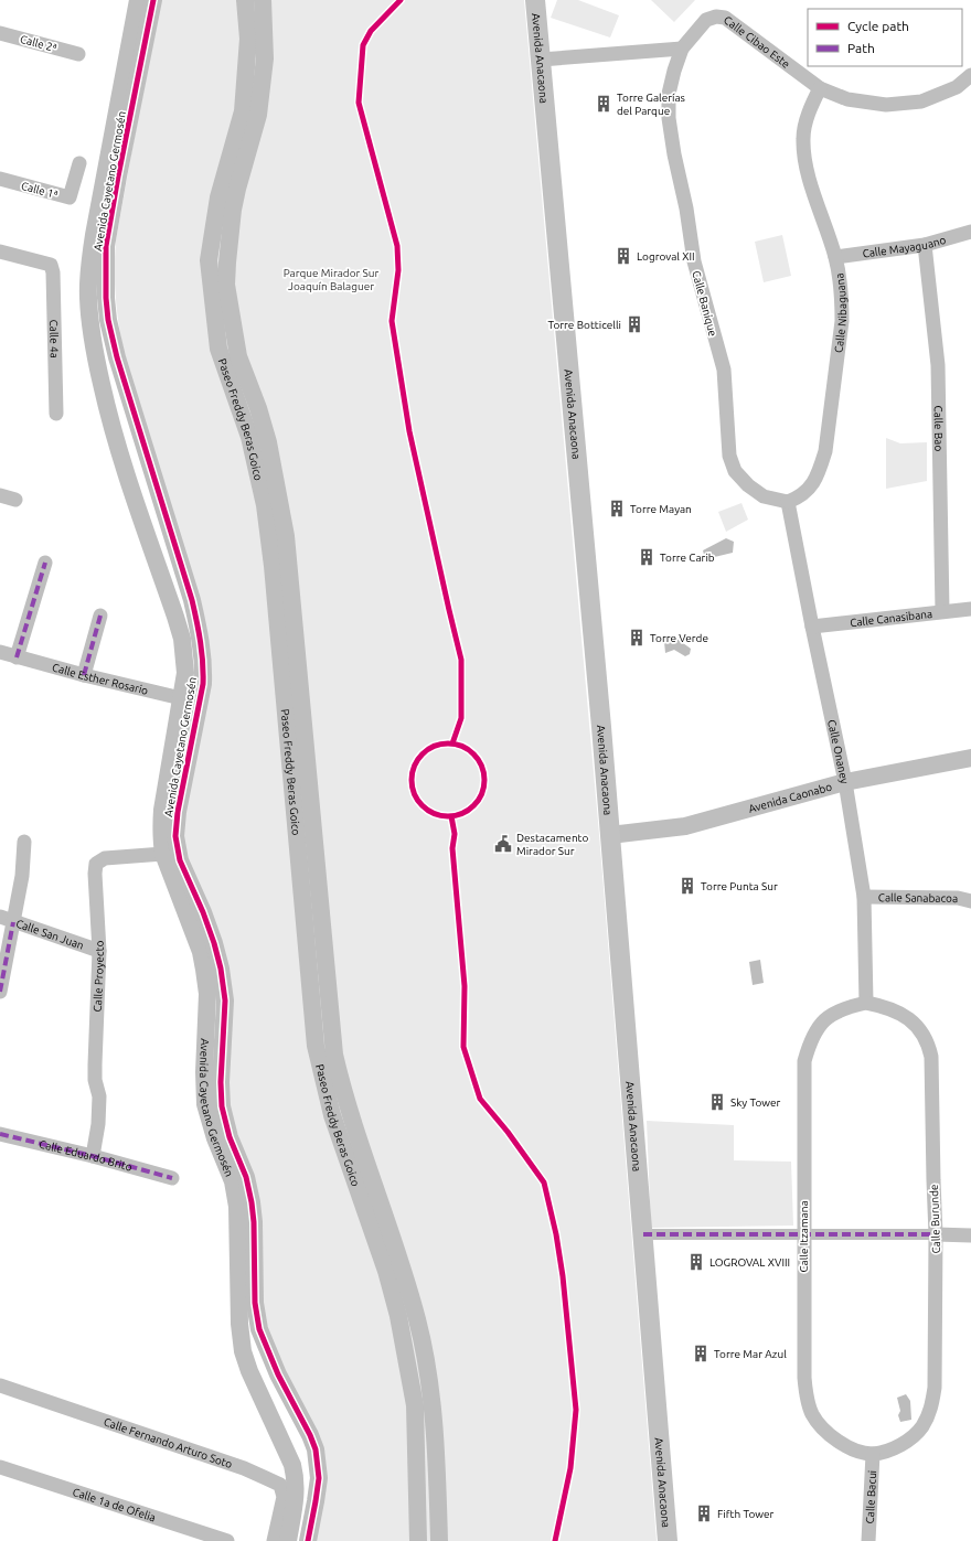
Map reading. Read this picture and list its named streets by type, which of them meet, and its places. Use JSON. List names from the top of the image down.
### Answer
{
  "streets": {
    "main road": ["Avenida Anacaona"],
    "street": [
      "Calle Cibao Este",
      "Calle 2ª",
      "Avenida Cayetano Germosén",
      "Calle 1ª",
      "Calle Mayaguano",
      "Calle Banique",
      "Calle Nibaguana",
      "Calle 4a",
      "Paseo Freddy Beras Goico",
      "Calle Bao",
      "Calle Canasibana",
      "Calle Esther Rosario",
      "Calle Onaney",
      "Avenida Caonabo",
      "Calle Sanabacoa",
      "Calle San Juan",
      "Calle Proyecto",
      "Calle Eduardo Brito",
      "Calle Burunde",
      "Calle Itzamana",
      "Calle Fernando Arturo Soto",
      "Calle Bacui",
      "Calle 1a de Ofelia"
    ]
  },
  "crossings": [
    ["Calle Cibao Este", "Calle Banique"],
    ["Calle Cibao Este", "Calle Nibaguana"],
    ["Avenida Anacaona", "Avenida Caonabo"],
    ["Avenida Cayetano Germosén", "Calle Esther Rosario"],
    ["Avenida Cayetano Germosén", "Calle Proyecto"],
    ["Calle Mayaguano", "Calle Nibaguana"],
    ["Calle Mayaguano", "Calle Bao"],
    ["Calle Banique", "Calle Nibaguana"],
    ["Calle Banique", "Calle Onaney"],
    ["Calle Nibaguana", "Calle Onaney"],
    ["Calle Bao", "Calle Canasibana"],
    ["Calle Canasibana", "Calle Onaney"],
    ["Calle Onaney", "Avenida Caonabo"],
    ["Calle Onaney", "Calle Sanabacoa"],
    ["Calle Onaney", "Calle Burunde"],
    ["Calle San Juan", "Calle Proyecto"],
    ["Calle Proyecto", "Calle Eduardo Brito"],
    ["Calle Burunde", "Calle Itzamana"],
    ["Calle Burunde", "Calle Bacui"],
    ["Calle Itzamana", "Calle Bacui"]
  ],
  "parks": ["Parque Mirador Sur Joaquín Balaguer"],
  "places": {
    "building": [
      "Torre Galerías del Parque",
      "Logroval XII",
      "Torre Botticelli",
      "Torre Mayan",
      "Torre Carib",
      "Torre Verde",
      "Torre Punta Sur",
      "Sky Tower",
      "LOGROVAL XVIII",
      "Torre Mar Azul",
      "Fifth Tower"
    ],
    "public building": ["Destacamento Mirador Sur"]
  },
  "legend": ["Cycle path", "Path"]
}
